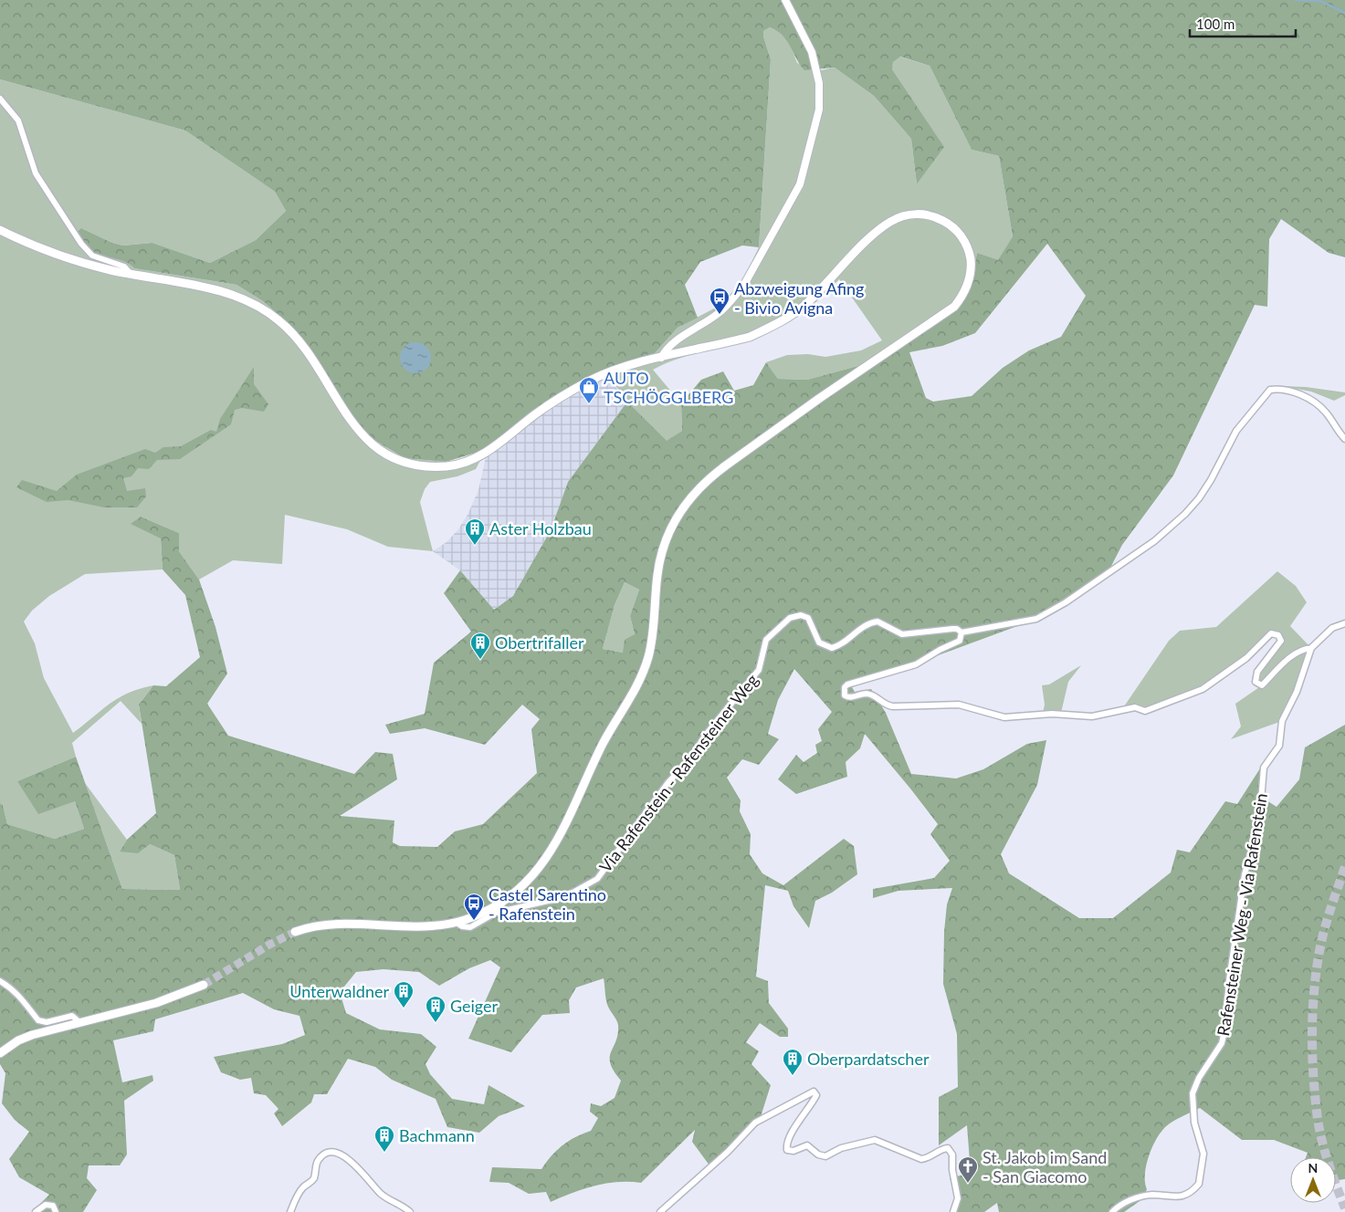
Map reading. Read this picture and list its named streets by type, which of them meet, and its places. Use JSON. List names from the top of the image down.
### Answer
{
  "streets": {
    "street": ["Via Rafenstein - Rafensteiner Weg", "Rafensteiner Weg - Via Rafenstein"]
  },
  "places": {
    "bus stop": ["Abzweigung Afing - Bivio Avigna", "Castel Sarentino - Rafenstein"],
    "shop": ["AUTO TSCHÖGGLBERG"],
    "building": [
      "Aster Holzbau",
      "Obertrifaller",
      "Unterwaldner",
      "Geiger",
      "Oberpardatscher",
      "Bachmann"
    ],
    "church": ["St. Jakob im Sand - San Giacomo"]
  },
  "scale_bar": "100 m",
  "north": "top"
}
